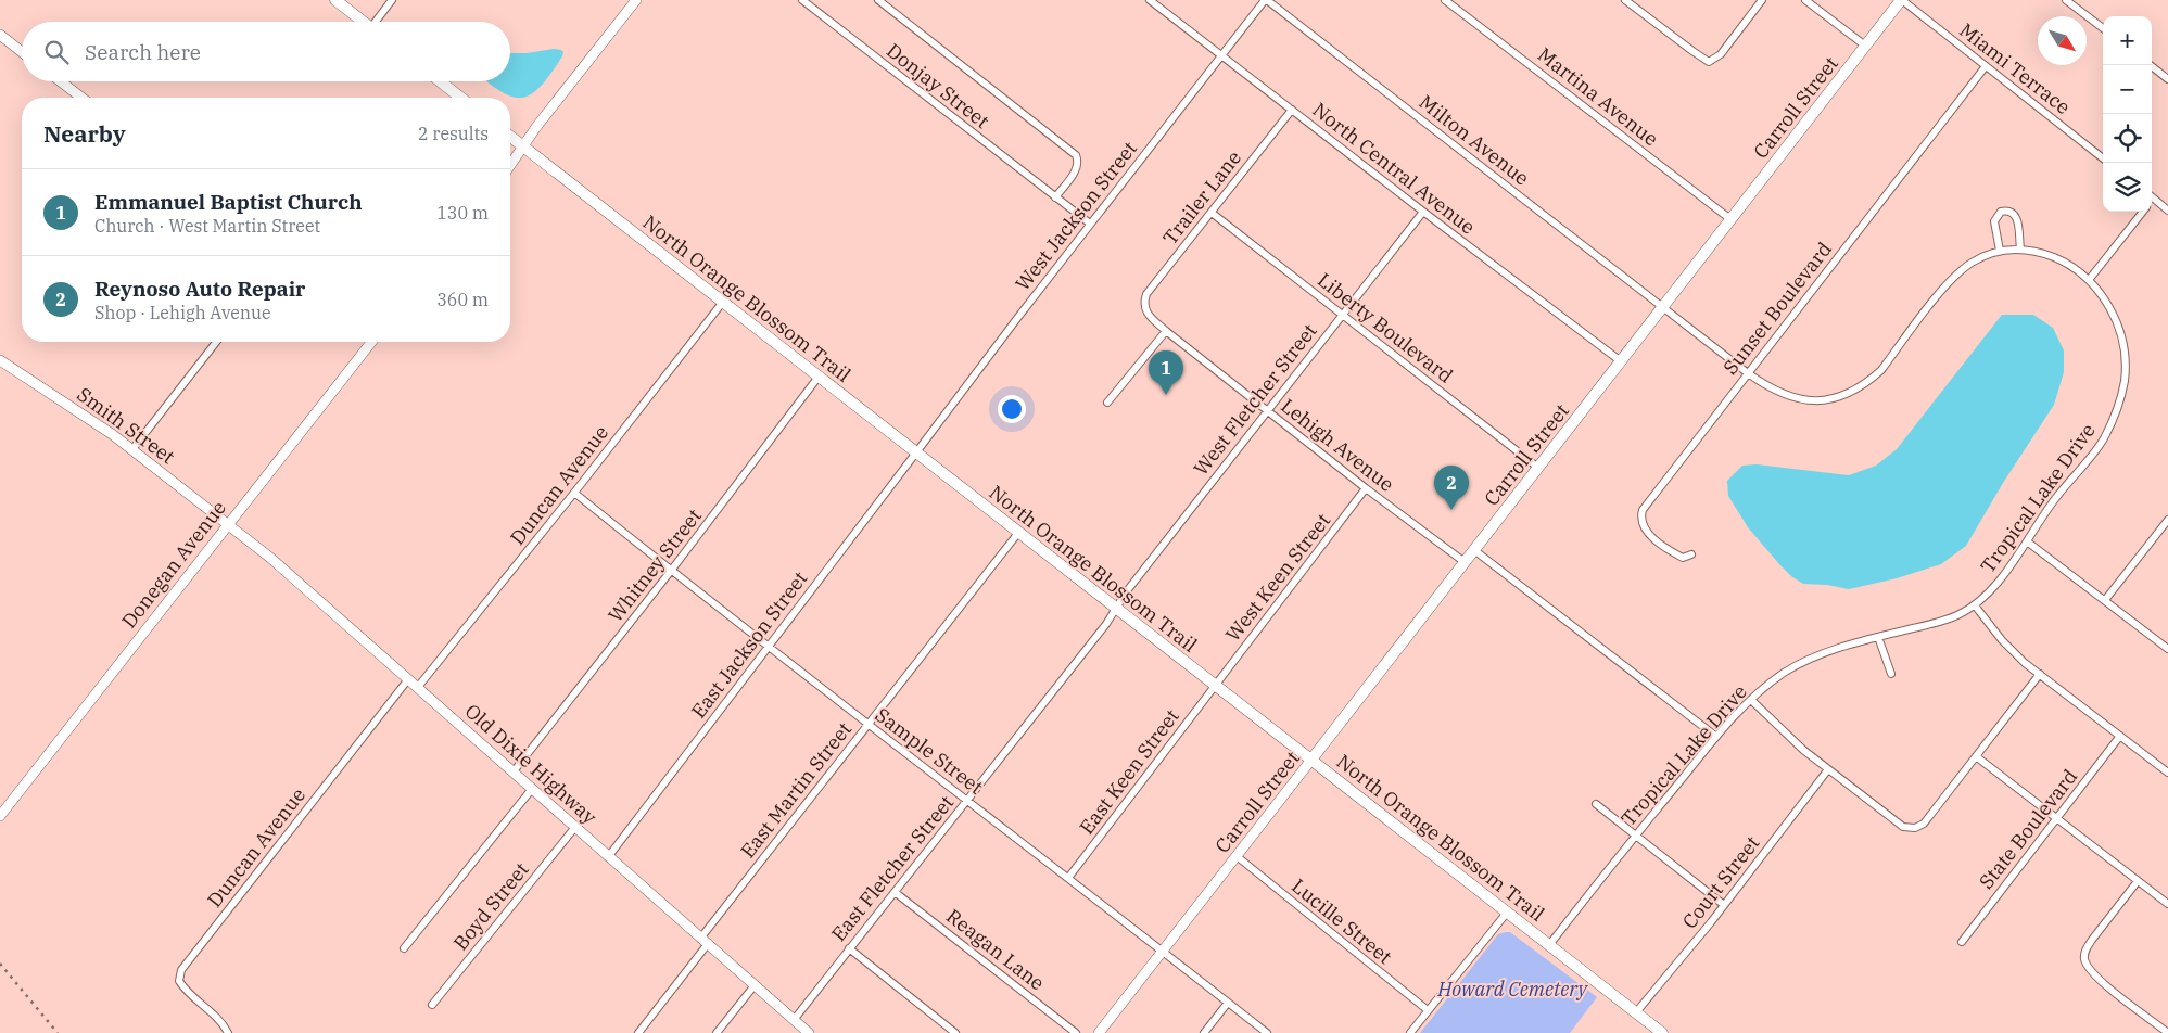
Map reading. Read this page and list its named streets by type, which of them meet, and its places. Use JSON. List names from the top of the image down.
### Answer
{
  "streets": {
    "main road": ["Carroll Street", "North Orange Blossom Trail"],
    "street": [
      "Miami Terrace",
      "Donjay Street",
      "Martina Avenue",
      "Milton Avenue",
      "North Central Avenue",
      "Trailer Lane",
      "West Jackson Street",
      "Sunset Boulevard",
      "Liberty Boulevard",
      "West Fletcher Street",
      "Smith Street",
      "Lehigh Avenue",
      "Duncan Avenue",
      "Tropical Lake Drive",
      "Donegan Avenue",
      "Whitney Street",
      "West Keen Street",
      "East Jackson Street",
      "Sample Street",
      "Old Dixie Highway",
      "East Keen Street",
      "East Martin Street",
      "State Boulevard",
      "East Fletcher Street",
      "Court Street",
      "Boyd Street",
      "Lucille Street",
      "Reagan Lane"
    ]
  },
  "crossings": [
    ["Miami Terrace", "Carroll Street"],
    ["Miami Terrace", "Sunset Boulevard"],
    ["Donjay Street", "West Jackson Street"],
    ["Martina Avenue", "Carroll Street"],
    ["Carroll Street", "Milton Avenue"],
    ["Carroll Street", "North Central Avenue"],
    ["Carroll Street", "North Orange Blossom Trail"],
    ["Carroll Street", "Liberty Boulevard"],
    ["Carroll Street", "Lehigh Avenue"],
    ["Carroll Street", "Tropical Lake Drive"],
    ["Carroll Street", "Sample Street"],
    ["Carroll Street", "Lucille Street"],
    ["Milton Avenue", "West Jackson Street"],
    ["Milton Avenue", "Tropical Lake Drive"],
    ["North Central Avenue", "Trailer Lane"],
    ["North Central Avenue", "West Jackson Street"],
    ["North Central Avenue", "West Fletcher Street"],
    ["Trailer Lane", "Liberty Boulevard"],
    ["Trailer Lane", "Lehigh Avenue"],
    ["West Jackson Street", "North Orange Blossom Trail"],
    ["West Jackson Street", "East Jackson Street"],
    ["North Orange Blossom Trail", "West Fletcher Street"],
    ["North Orange Blossom Trail", "Duncan Avenue"],
    ["North Orange Blossom Trail", "Tropical Lake Drive"],
    ["North Orange Blossom Trail", "Whitney Street"],
    ["North Orange Blossom Trail", "West Keen Street"],
    ["North Orange Blossom Trail", "East Jackson Street"],
    ["North Orange Blossom Trail", "East Keen Street"],
    ["North Orange Blossom Trail", "East Martin Street"],
    ["North Orange Blossom Trail", "East Fletcher Street"],
    ["North Orange Blossom Trail", "Court Street"],
    ["Sunset Boulevard", "Tropical Lake Drive"],
    ["Liberty Boulevard", "West Fletcher Street"],
    ["West Fletcher Street", "Lehigh Avenue"],
    ["West Fletcher Street", "East Fletcher Street"],
    ["Smith Street", "Donegan Avenue"],
    ["Smith Street", "Old Dixie Highway"],
    ["Lehigh Avenue", "West Keen Street"],
    ["Duncan Avenue", "Sample Street"],
    ["Duncan Avenue", "Old Dixie Highway"],
    ["Donegan Avenue", "Old Dixie Highway"],
    ["Whitney Street", "Sample Street"],
    ["Whitney Street", "Old Dixie Highway"],
    ["West Keen Street", "East Keen Street"],
    ["East Jackson Street", "Sample Street"],
    ["East Jackson Street", "Old Dixie Highway"],
    ["Sample Street", "East Keen Street"],
    ["Sample Street", "East Martin Street"],
    ["Sample Street", "East Fletcher Street"],
    ["Old Dixie Highway", "East Martin Street"],
    ["Old Dixie Highway", "East Fletcher Street"],
    ["Old Dixie Highway", "Boyd Street"],
    ["East Fletcher Street", "Reagan Lane"]
  ],
  "parks": ["Howard Cemetery"],
  "north": "bottom right",
  "page": {
    "map_buttons": ["+", "−"],
    "search": "Search here",
    "heading": ["Nearby", "2 results"],
    "list": [
      {
        "mark": "1",
        "name": "Emmanuel Baptist Church",
        "note": "Church · West Martin Street",
        "value": "130 m"
      },
      {
        "mark": "2",
        "name": "Reynoso Auto Repair",
        "note": "Shop · Lehigh Avenue",
        "value": "360 m"
      }
    ],
    "pins": ["1", "2"]
  }
}
